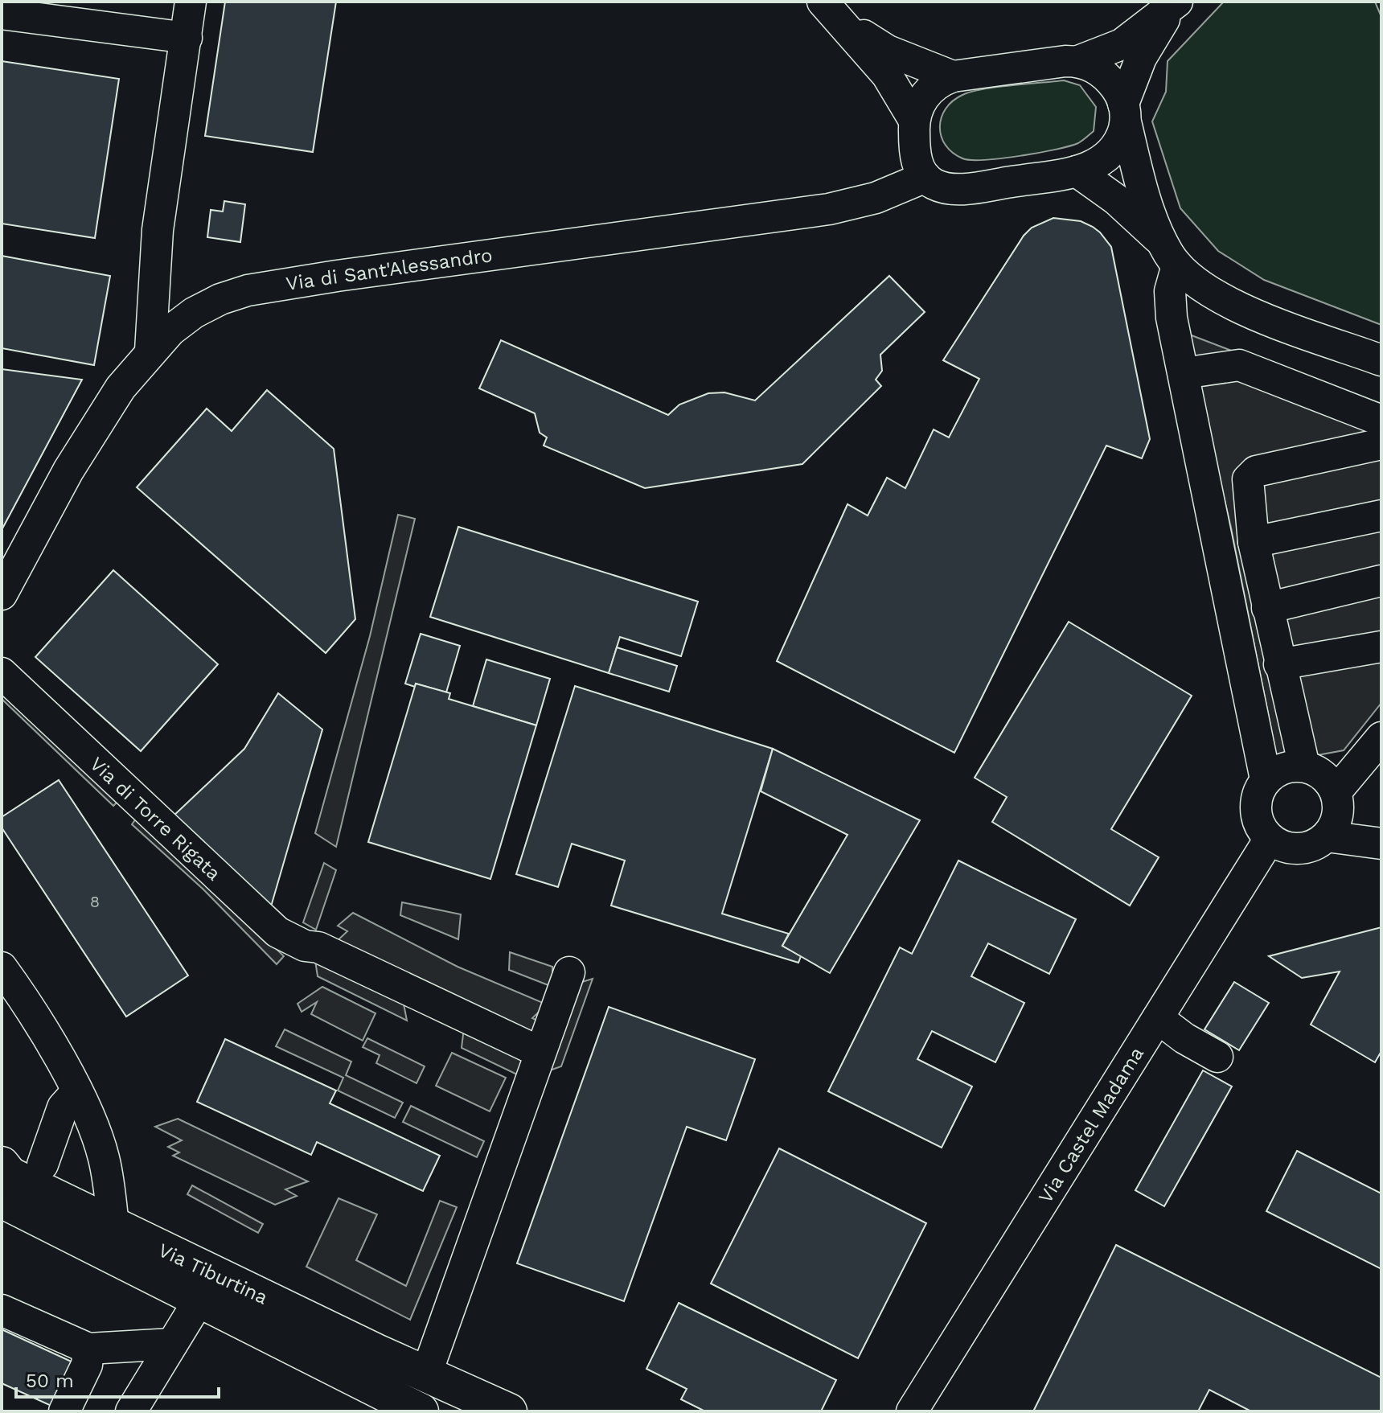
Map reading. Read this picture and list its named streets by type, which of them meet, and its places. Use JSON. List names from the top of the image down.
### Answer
{
  "streets": {
    "main road": ["Via Tiburtina"],
    "street": ["Via di Sant'Alessandro", "Via di Torre Rigata", "Via Castel Madama"]
  },
  "house_numbers": ["8"],
  "scale_bar": "50 m"
}
